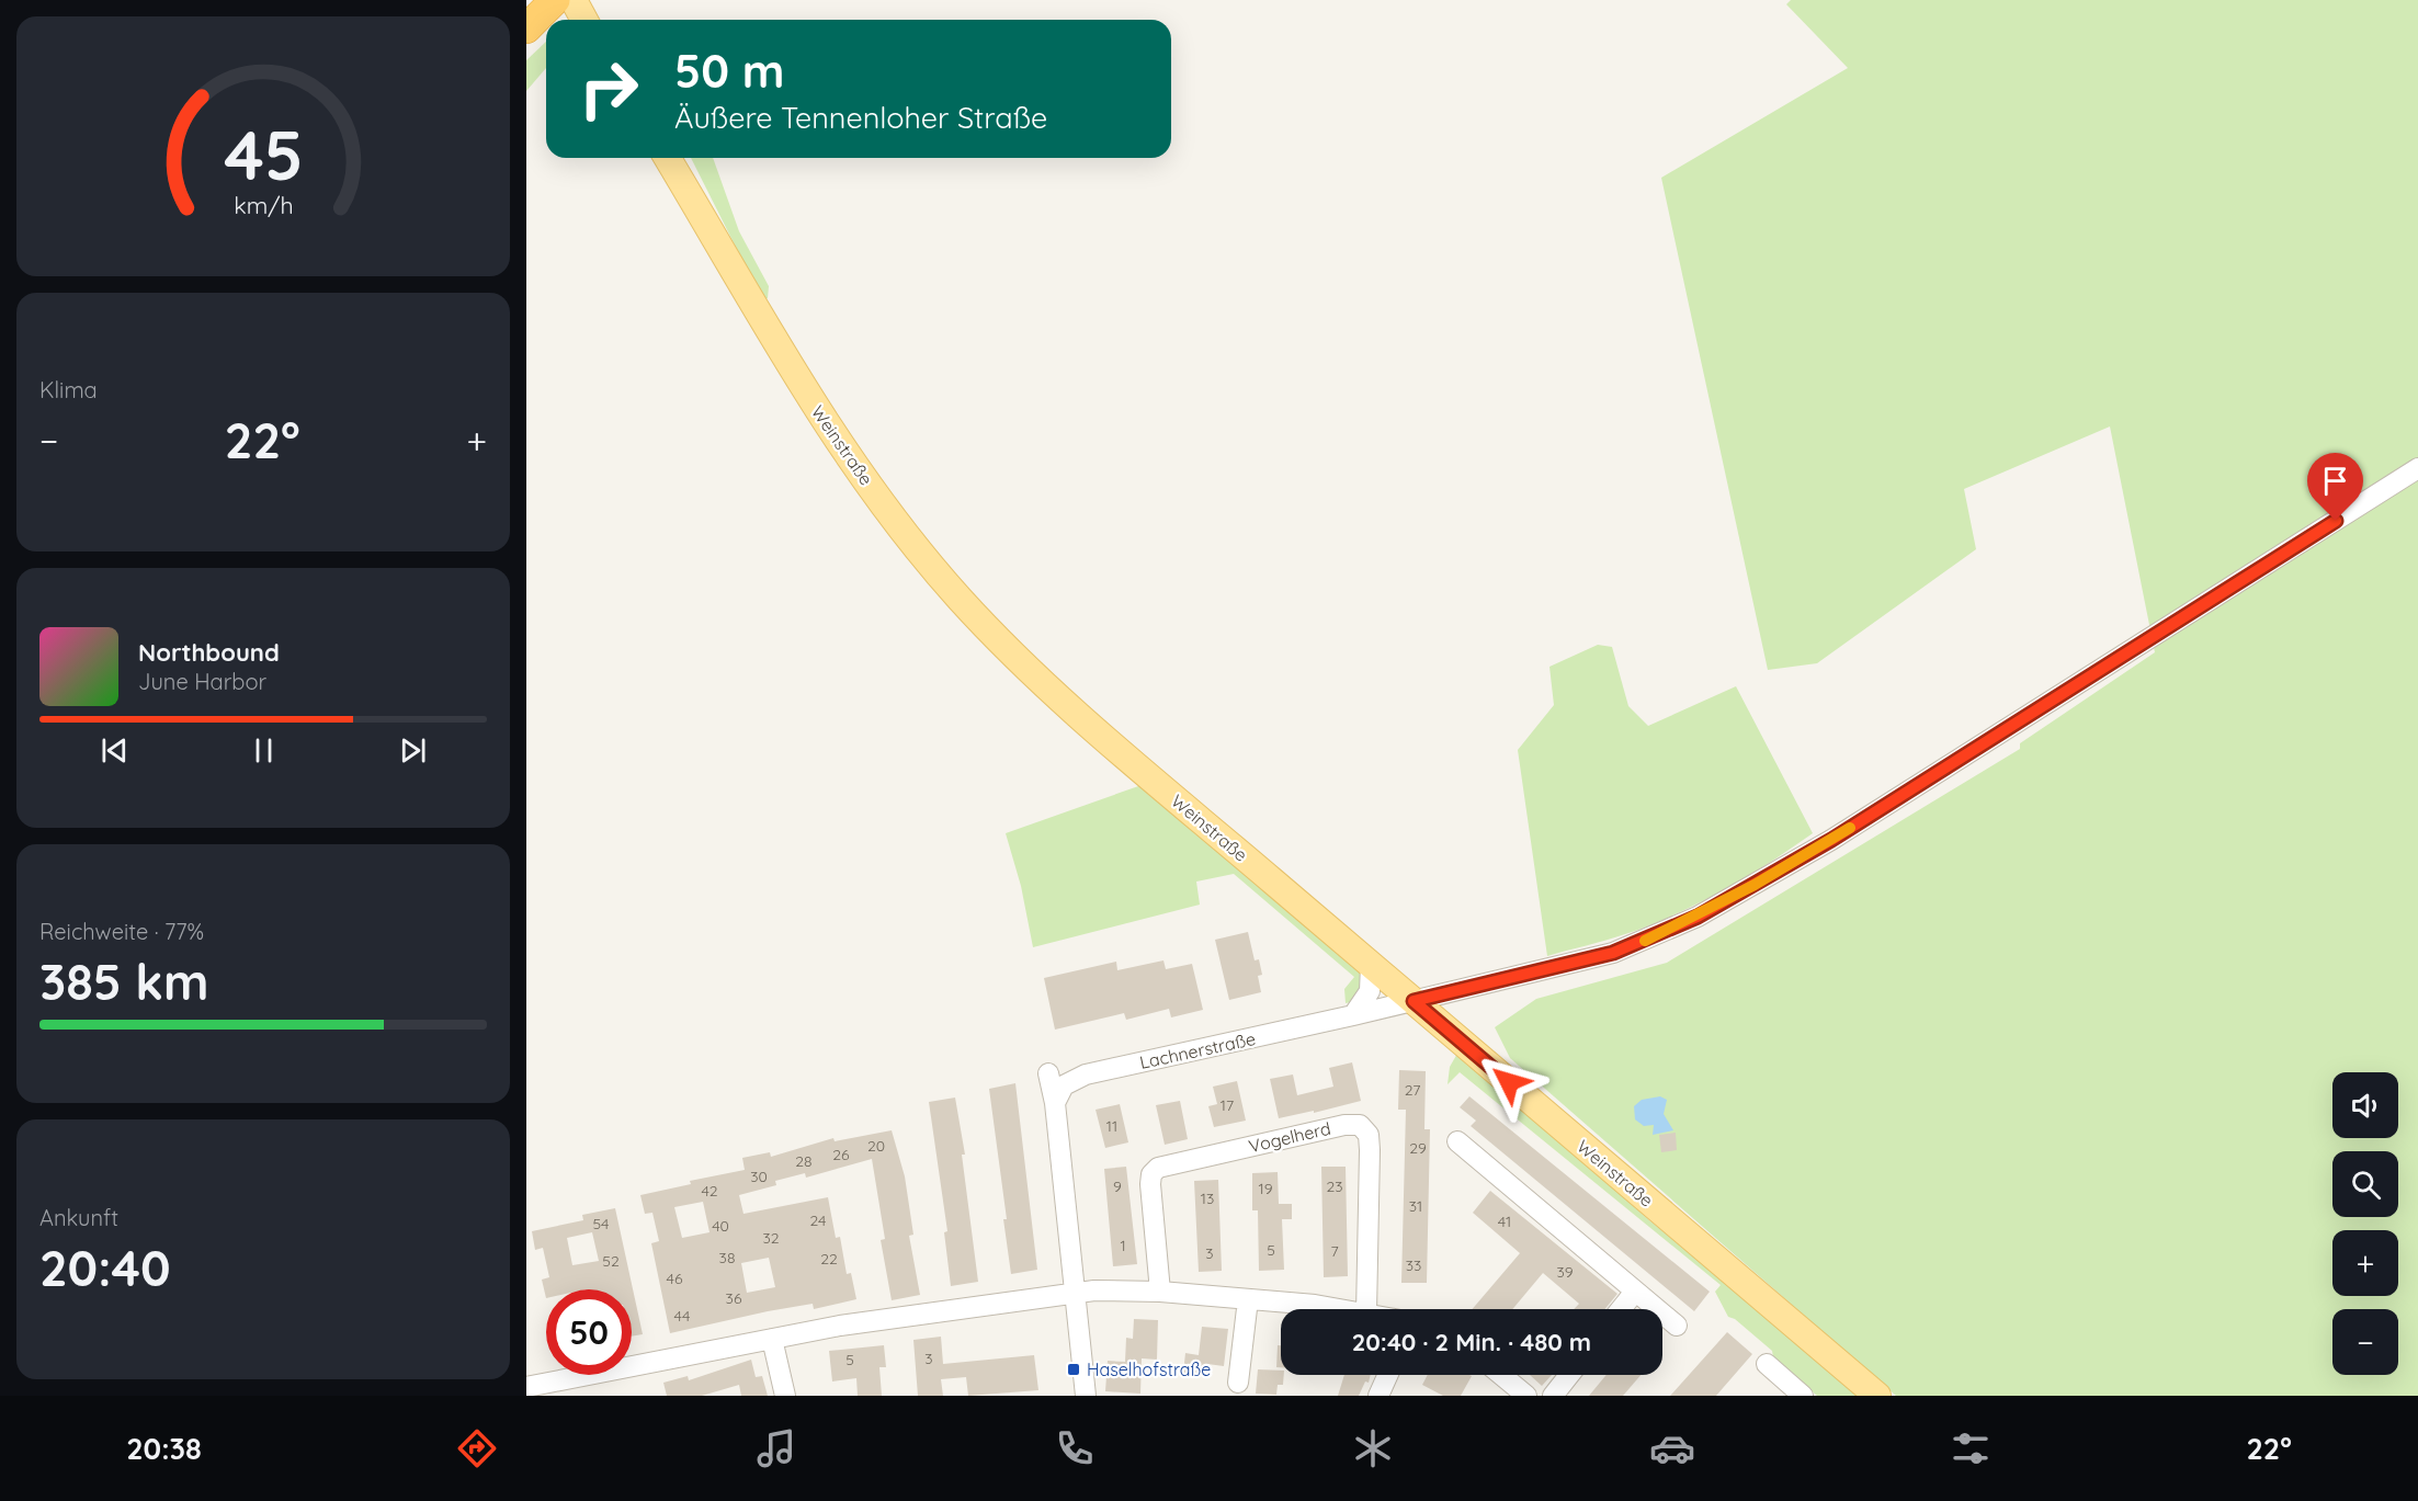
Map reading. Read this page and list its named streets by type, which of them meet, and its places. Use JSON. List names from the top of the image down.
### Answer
{
  "streets": {
    "main road": ["Weinstraße"],
    "street": ["Lachnerstraße", "Vogelherd"]
  },
  "crossings": [
    ["Weinstraße", "Lachnerstraße"]
  ],
  "places": {
    "transit": ["Haselhofstraße"]
  },
  "house_numbers": [
    "27",
    "17",
    "11",
    "20",
    "29",
    "26",
    "28",
    "30",
    "9",
    "23",
    "19",
    "42",
    "13",
    "31",
    "24",
    "41",
    "54",
    "40",
    "32",
    "1",
    "5",
    "7",
    "3",
    "38",
    "22",
    "52",
    "33",
    "39",
    "46",
    "36",
    "44",
    "3",
    "5"
  ],
  "page": {
    "turn": ["50 m", "Äußere Tennenloher Straße"],
    "tile": [
      "Klima",
      ["Reichweite · 77%", "385 km"],
      ["Ankunft", "20:40"]
    ],
    "heat": ["−", "22°", "+"],
    "song": ["Northbound", "June Harbor"],
    "map_buttons": ["+", "−"],
    "limit": "50",
    "trip": "20:40 · 2 Min. · 480 m",
    "tabs": ["20:38", "22°"],
    "gauge": ["45", "km/h"]
  }
}
